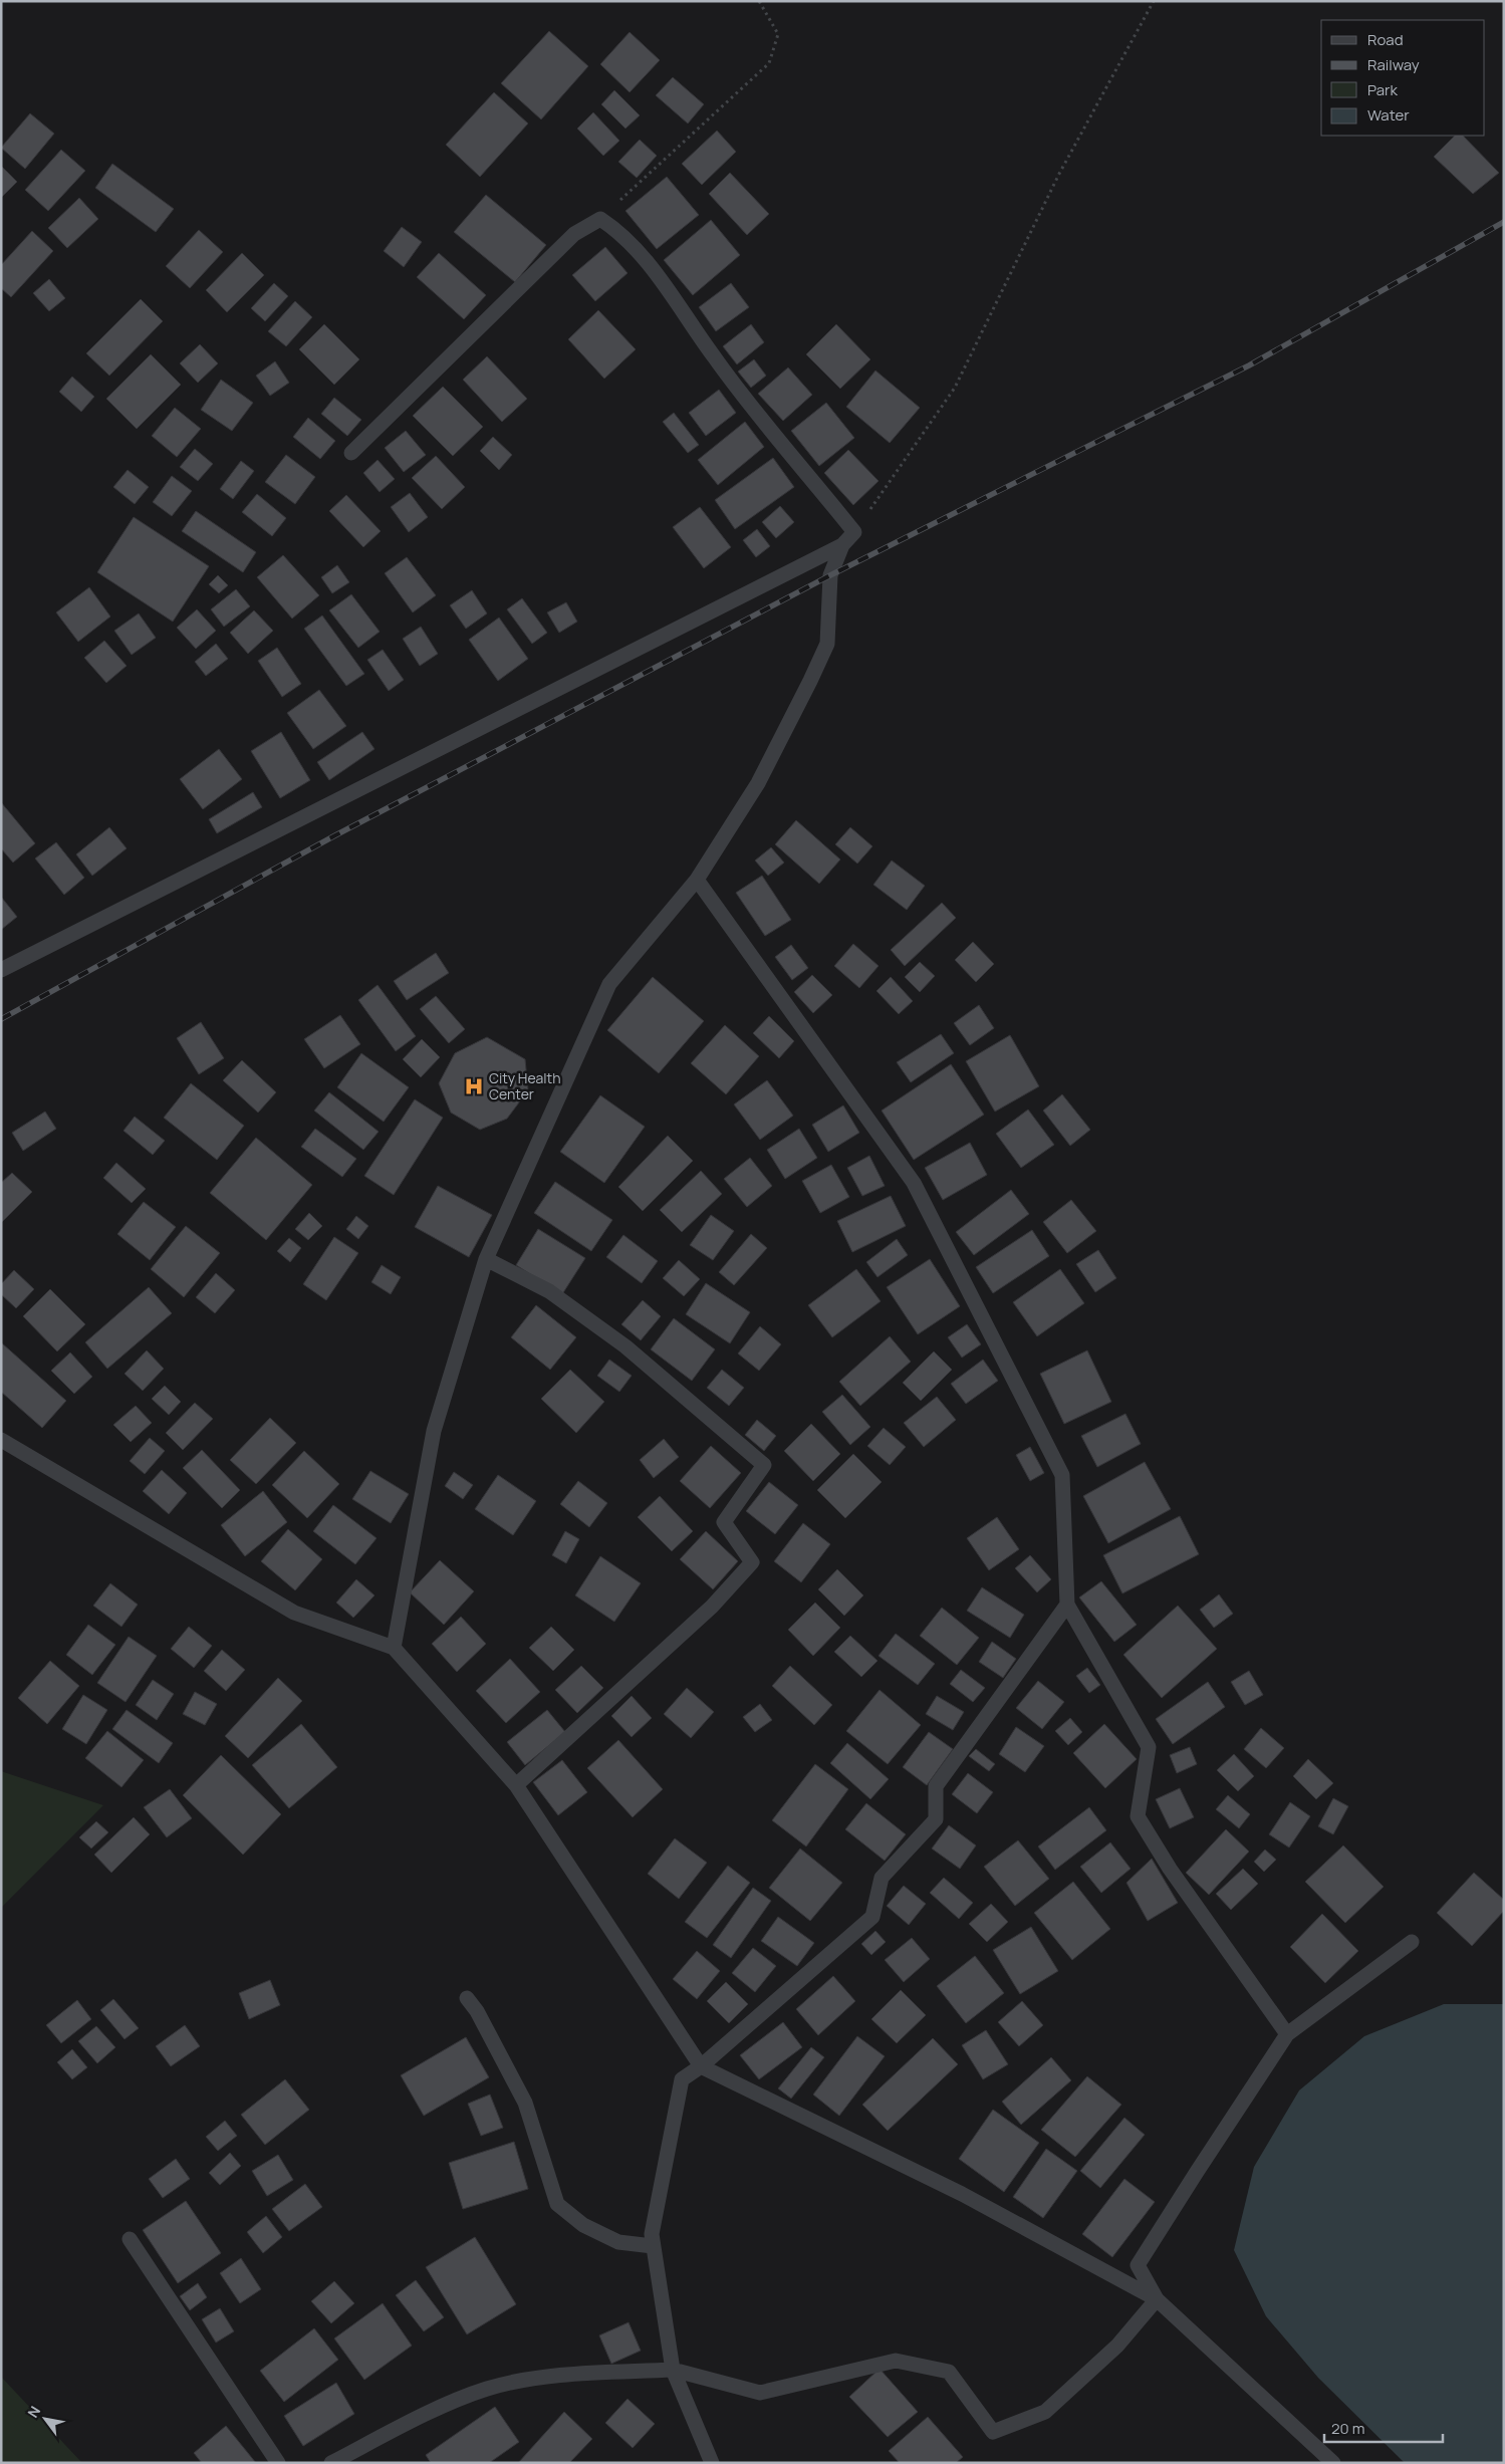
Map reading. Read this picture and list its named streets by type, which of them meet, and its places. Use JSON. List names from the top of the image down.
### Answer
{
  "places": {
    "hospital": ["City Health Center"]
  },
  "legend": [
    "Road",
    "Railway",
    "Park",
    "Water"
  ],
  "scale_bar": "20 m",
  "north": "top left"
}
